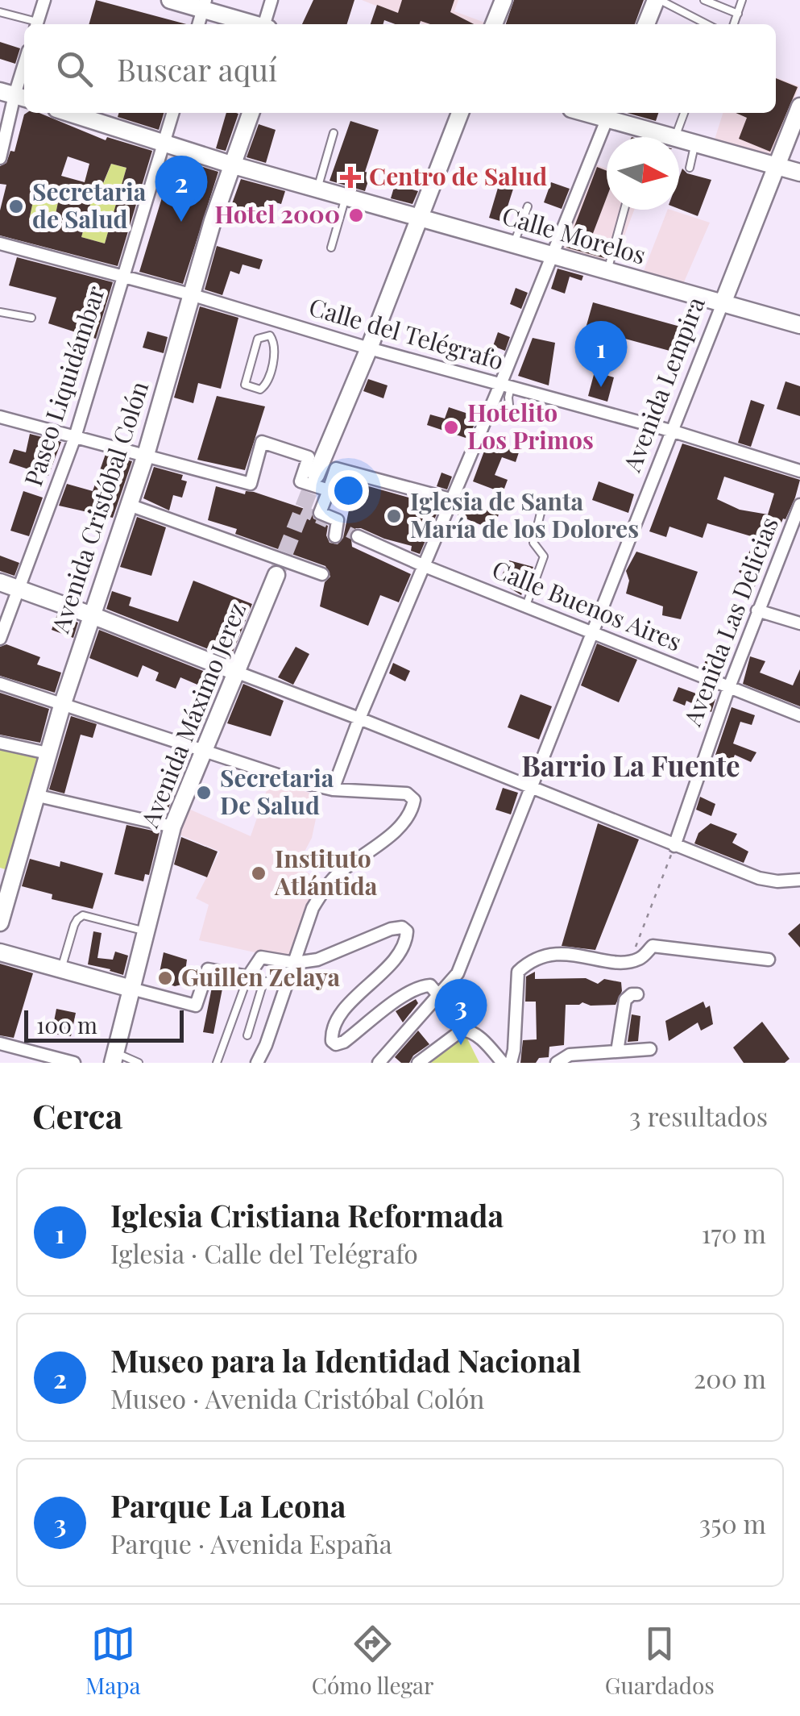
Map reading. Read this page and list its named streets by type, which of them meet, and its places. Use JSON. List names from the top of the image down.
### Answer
{
  "streets": {
    "main road": [
      "Calle Morelos",
      "Avenida Lempira",
      "Avenida Cristóbal Colón",
      "Avenida Máximo Jerez"
    ],
    "street": [
      "Calle del Telégrafo",
      "Paseo Liquidámbar",
      "Calle Buenos Aires",
      "Avenida Las Delicias"
    ]
  },
  "crossings": [
    ["Calle Morelos", "Avenida Lempira"],
    ["Calle Morelos", "Paseo Liquidámbar"],
    ["Calle Morelos", "Avenida Cristóbal Colón"],
    ["Calle del Telégrafo", "Avenida Lempira"],
    ["Calle del Telégrafo", "Paseo Liquidámbar"],
    ["Calle del Telégrafo", "Avenida Cristóbal Colón"],
    ["Avenida Lempira", "Calle Buenos Aires"],
    ["Calle Buenos Aires", "Avenida Las Delicias"]
  ],
  "districts": ["Barrio La Fuente"],
  "places": {
    "health": ["Centro de Salud"],
    "other": [
      "Secretaria de Salud",
      "Hotel 2000",
      "Hotelito Los Primos",
      "Iglesia de Santa María de los Dolores",
      "Secretaria De Salud",
      "Instituto Atlántida",
      "Guillen Zelaya"
    ]
  },
  "scale_bar": "100 m",
  "north": "right",
  "page": {
    "search": "Buscar aquí",
    "pins": ["2", "1", "3"],
    "scale": "100 m",
    "heading": ["Cerca", "3 resultados"],
    "list": [
      {
        "mark": "1",
        "name": "Iglesia Cristiana Reformada",
        "note": "Iglesia · Calle del Telégrafo",
        "value": "170 m"
      },
      {
        "mark": "2",
        "name": "Museo para la Identidad Nacional",
        "note": "Museo · Avenida Cristóbal Colón",
        "value": "200 m"
      },
      {
        "mark": "3",
        "name": "Parque La Leona",
        "note": "Parque · Avenida España",
        "value": "350 m"
      }
    ],
    "nav": ["Mapa", "Cómo llegar", "Guardados"]
  }
}
